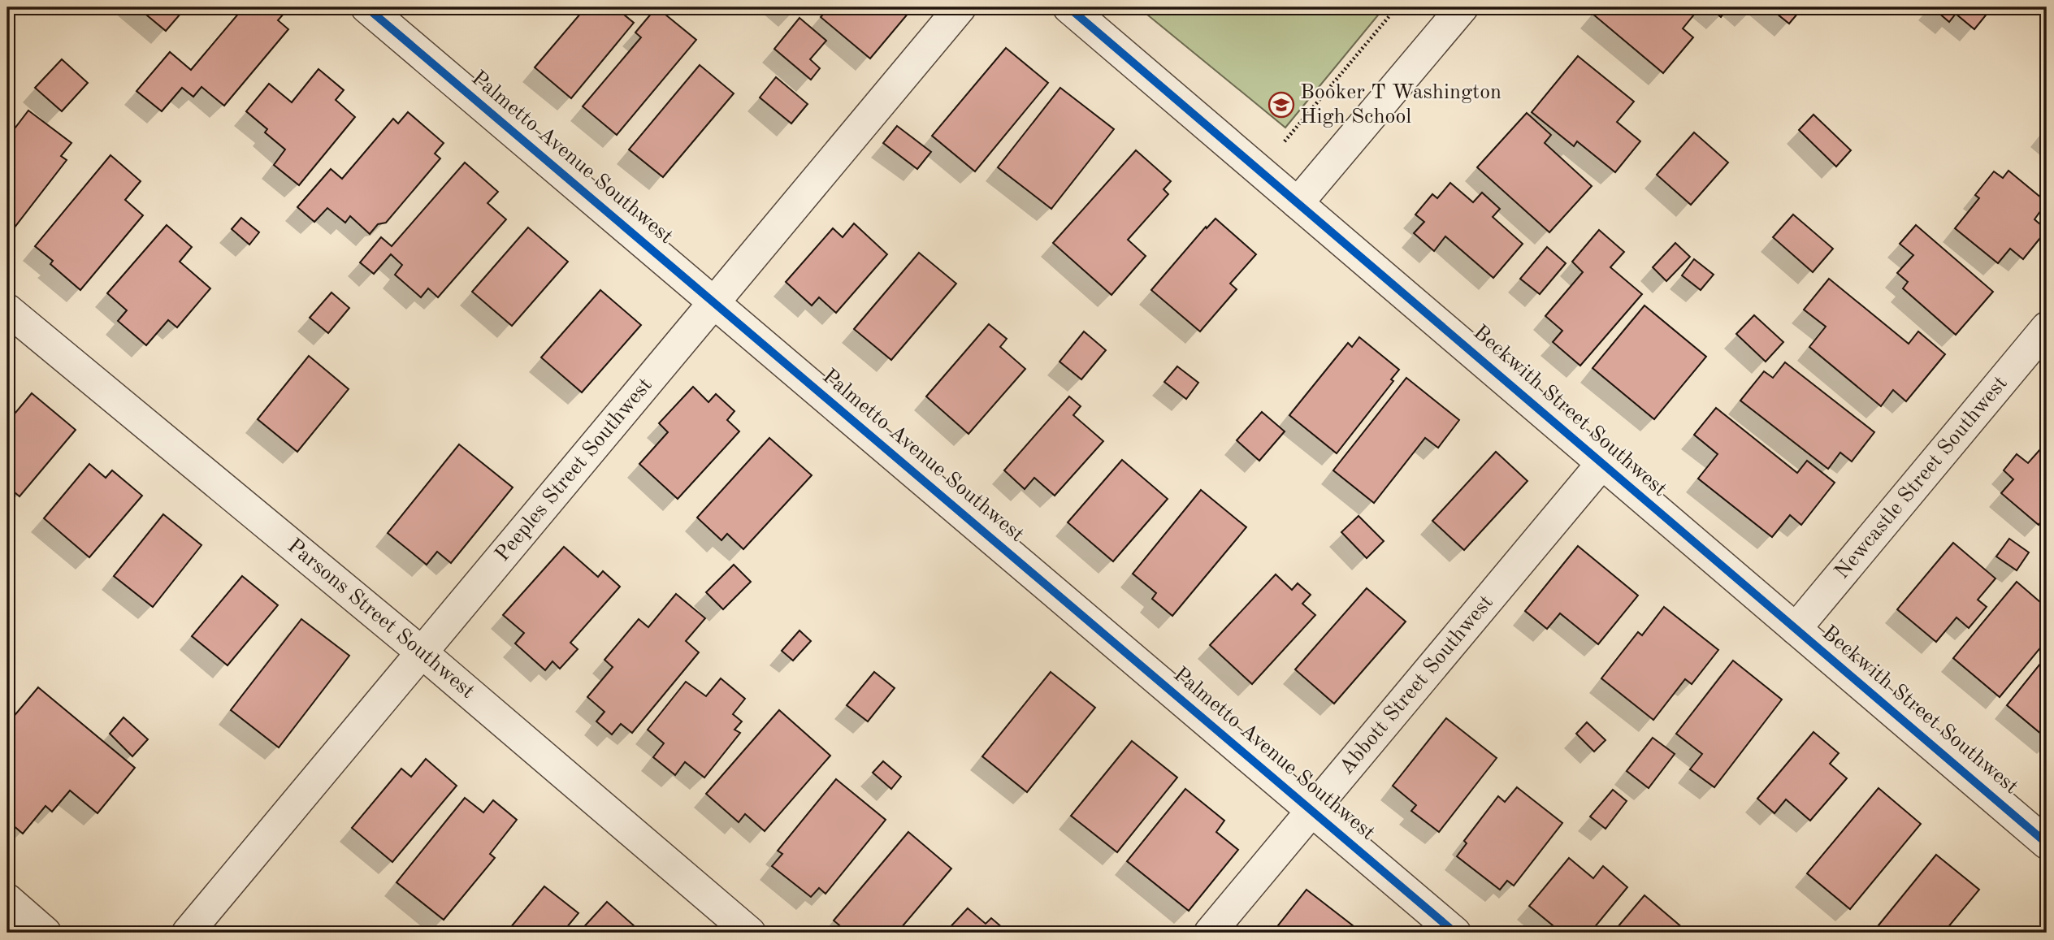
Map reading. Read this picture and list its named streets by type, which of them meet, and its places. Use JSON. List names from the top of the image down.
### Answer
{
  "streets": {
    "street": [
      "Palmetto Avenue Southwest",
      "Beckwith Street Southwest",
      "Peeples Street Southwest",
      "Newcastle Street Southwest",
      "Parsons Street Southwest",
      "Abbott Street Southwest"
    ]
  },
  "crossings": [
    ["Palmetto Avenue Southwest", "Peeples Street Southwest"],
    ["Palmetto Avenue Southwest", "Abbott Street Southwest"],
    ["Beckwith Street Southwest", "Newcastle Street Southwest"],
    ["Beckwith Street Southwest", "Abbott Street Southwest"],
    ["Peeples Street Southwest", "Parsons Street Southwest"]
  ],
  "places": {
    "school or university": ["Booker T Washington High School"]
  }
}
